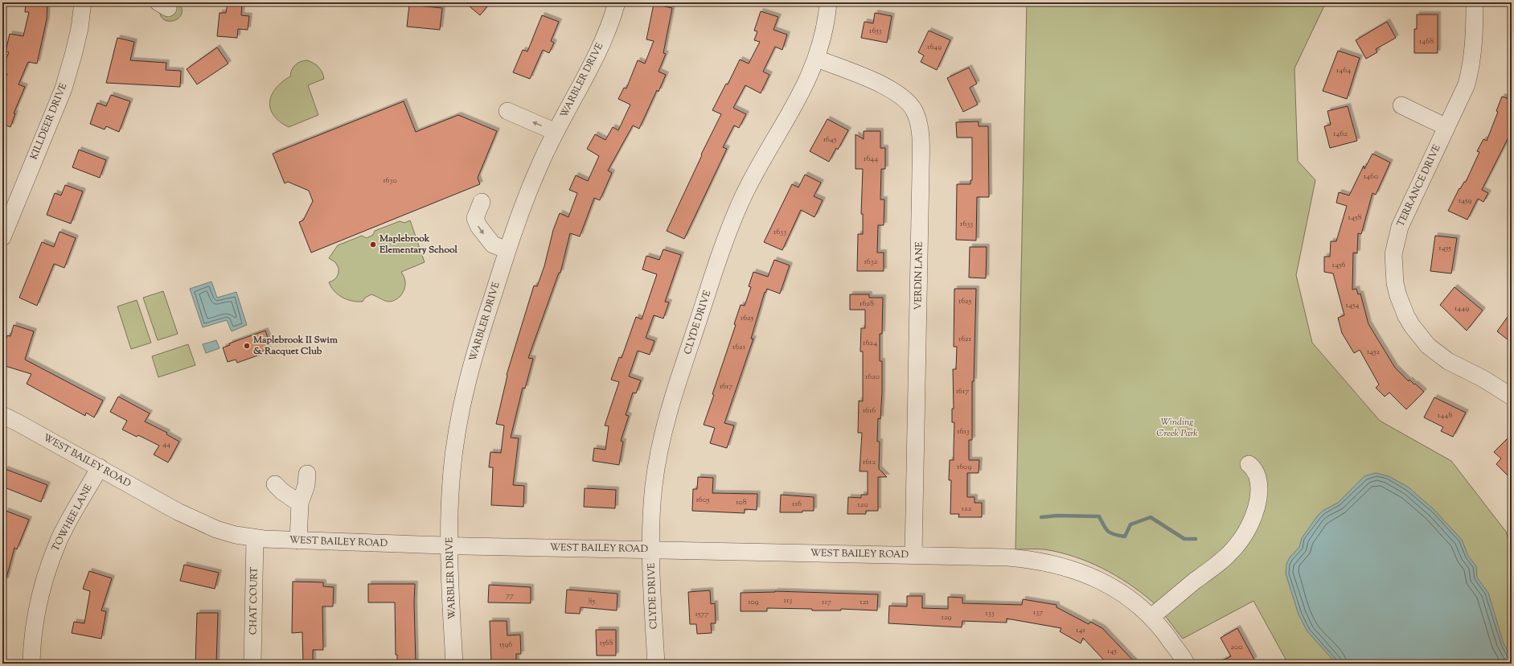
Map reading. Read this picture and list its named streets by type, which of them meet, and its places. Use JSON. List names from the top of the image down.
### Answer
{
  "streets": {
    "street": [
      "WARBLER DRIVE",
      "KILLDEER DRIVE",
      "TERRANCE DRIVE",
      "VERDIN LANE",
      "CLYDE DRIVE",
      "WEST BAILEY ROAD",
      "TOWHEE LANE",
      "CHAT COURT"
    ]
  },
  "crossings": [
    ["WARBLER DRIVE", "WEST BAILEY ROAD"],
    ["VERDIN LANE", "CLYDE DRIVE"],
    ["VERDIN LANE", "WEST BAILEY ROAD"],
    ["CLYDE DRIVE", "WEST BAILEY ROAD"],
    ["WEST BAILEY ROAD", "TOWHEE LANE"],
    ["WEST BAILEY ROAD", "CHAT COURT"]
  ],
  "parks": ["Winding Creek Park"],
  "places": ["Maplebrook Elementary School", "Maplebrook II Swim & Racquet Club"],
  "house_numbers": [
    "1653",
    "1468",
    "1649",
    "1464",
    "1462",
    "1645",
    "1644",
    "1460",
    "1630",
    "1459",
    "1458",
    "1633",
    "1633",
    "1455",
    "1632",
    "1456",
    "1625",
    "1628",
    "1454",
    "1449",
    "1625",
    "1621",
    "1624",
    "1621",
    "1452",
    "1620",
    "1617",
    "1617",
    "1616",
    "1448",
    "1613",
    "44",
    "1612",
    "1609",
    "1605",
    "108",
    "116",
    "120",
    "122",
    "77",
    "113",
    "85",
    "109",
    "117",
    "121",
    "137",
    "133",
    "1577",
    "129",
    "141",
    "1568",
    "1596",
    "200",
    "145"
  ]
}
